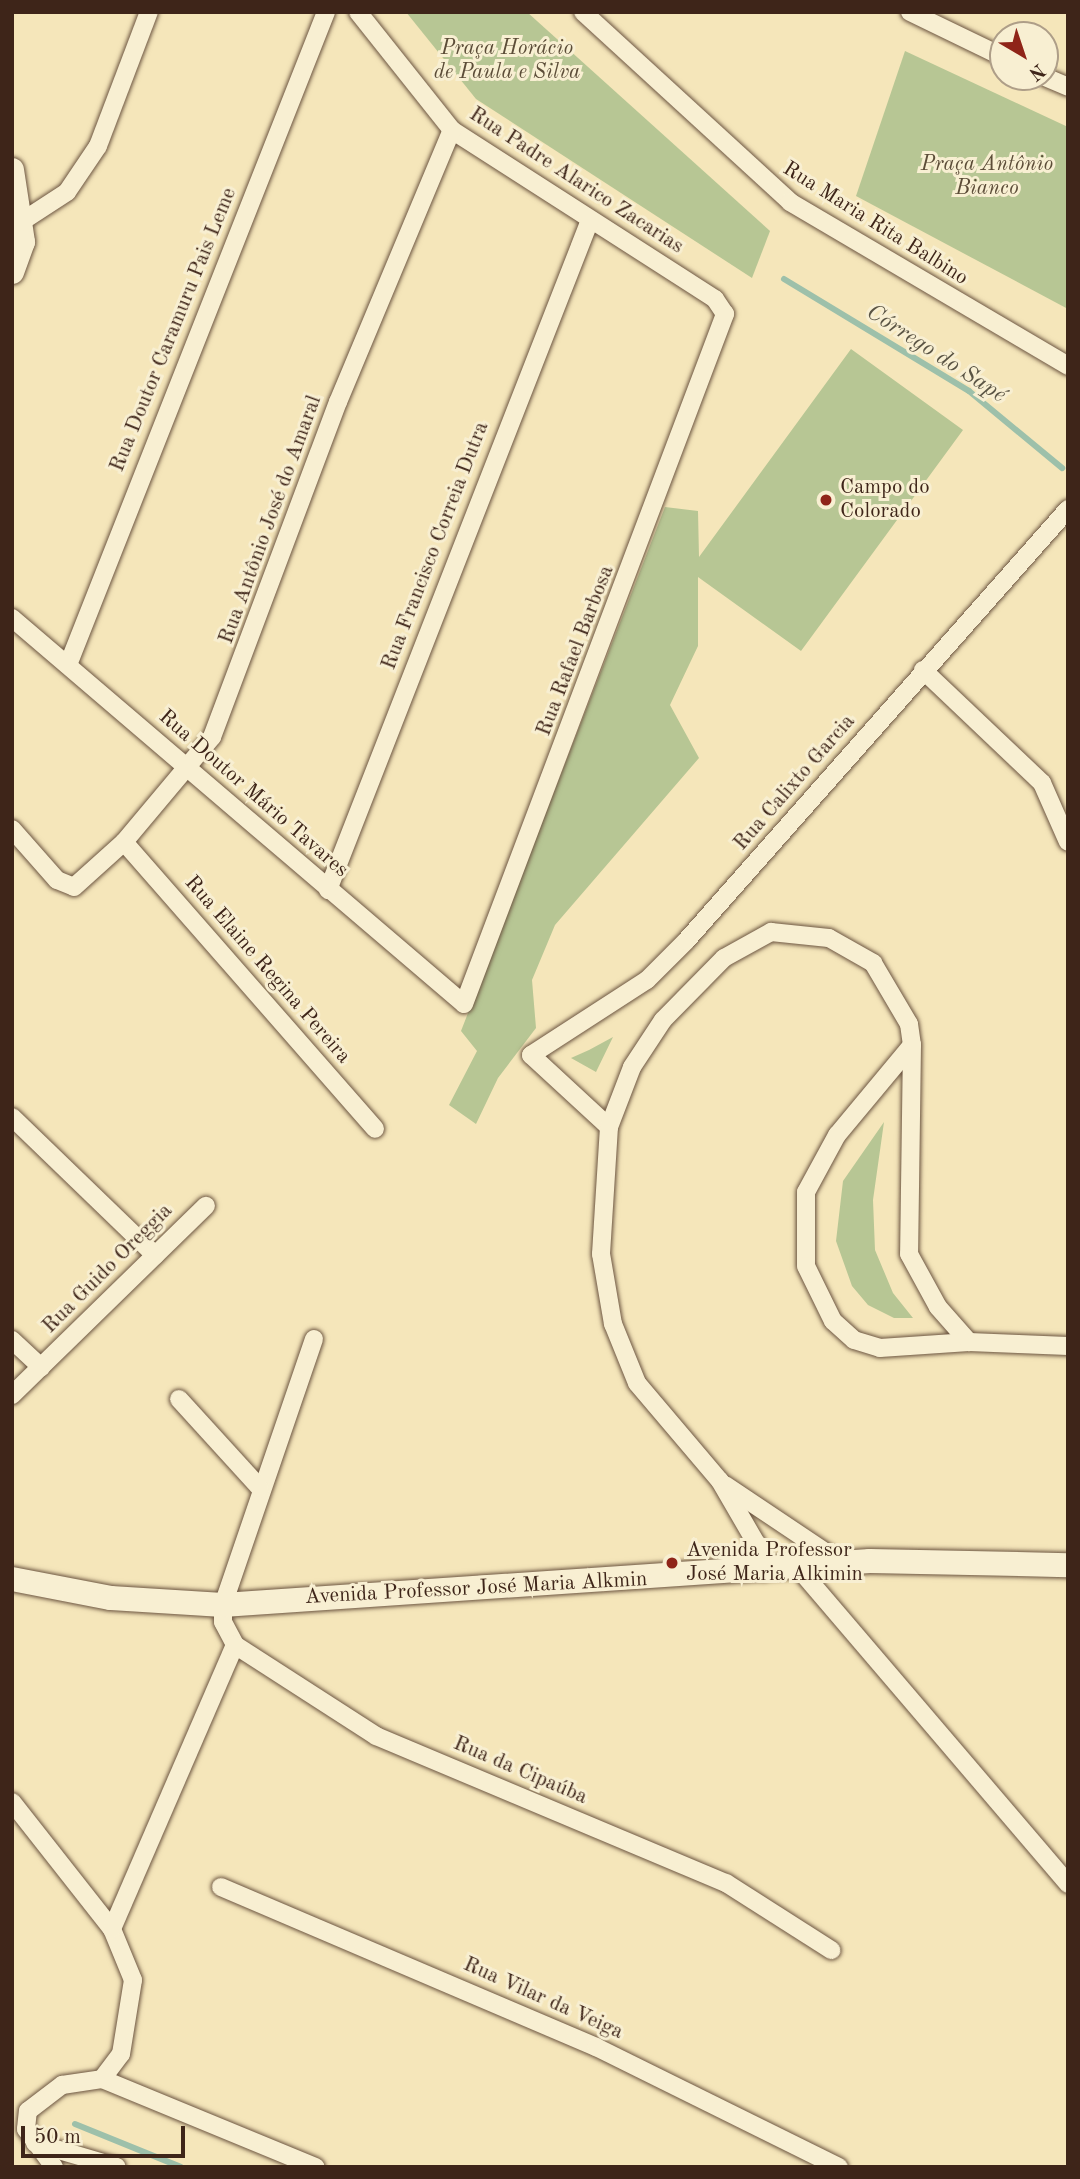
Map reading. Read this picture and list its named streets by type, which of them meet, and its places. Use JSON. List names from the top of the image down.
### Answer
{
  "streets": {
    "street": [
      "Rua Padre Alarico Zacarias",
      "Rua Maria Rita Balbino",
      "Rua Doutor Caramuru Pais Leme",
      "Rua Antônio José do Amaral",
      "Rua Francisco Correia Dutra",
      "Rua Rafael Barbosa",
      "Rua Calixto Garcia",
      "Rua Doutor Mário Tavares",
      "Rua Elaine Regina Pereira",
      "Rua Guido Oreggia",
      "Avenida Professor José Maria Alkmin",
      "Rua da Cipaúba",
      "Rua Vilar da Veiga"
    ]
  },
  "crossings": [
    ["Rua Padre Alarico Zacarias", "Rua Antônio José do Amaral"],
    ["Rua Padre Alarico Zacarias", "Rua Francisco Correia Dutra"],
    ["Rua Padre Alarico Zacarias", "Rua Rafael Barbosa"],
    ["Rua Doutor Caramuru Pais Leme", "Rua Doutor Mário Tavares"],
    ["Rua Antônio José do Amaral", "Rua Doutor Mário Tavares"],
    ["Rua Antônio José do Amaral", "Rua Elaine Regina Pereira"],
    ["Rua Francisco Correia Dutra", "Rua Doutor Mário Tavares"],
    ["Rua Rafael Barbosa", "Rua Doutor Mário Tavares"]
  ],
  "water": ["Córrego do Sapé"],
  "parks": ["Praça Horácio de Paula e Silva", "Praça Antônio Bianco"],
  "places": ["Campo do Colorado", "Avenida Professor José Maria Alkimin"],
  "scale_bar": "50 m",
  "north": "bottom right"
}
